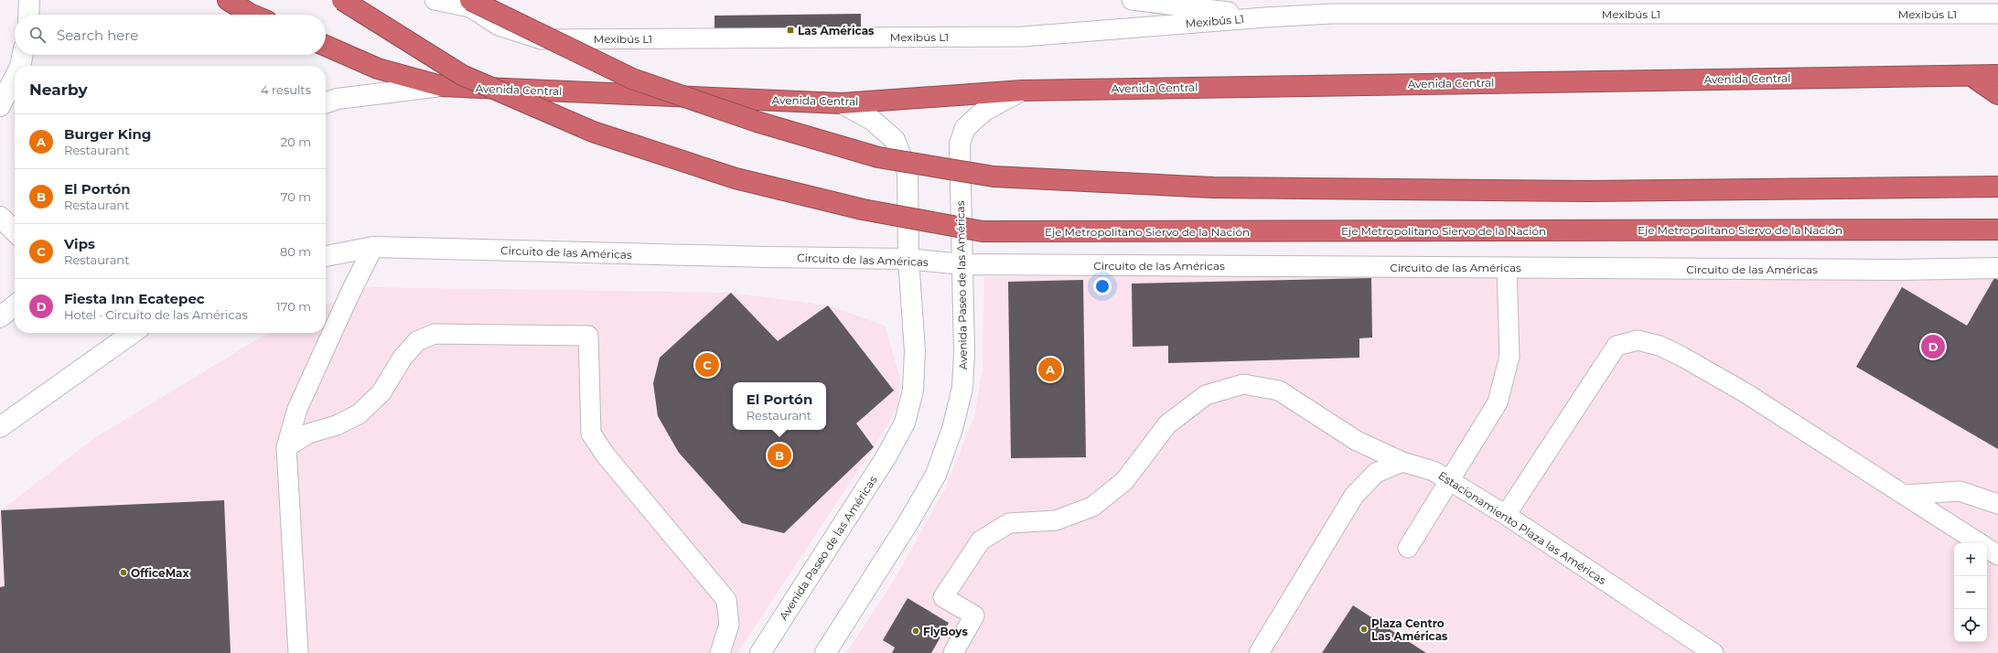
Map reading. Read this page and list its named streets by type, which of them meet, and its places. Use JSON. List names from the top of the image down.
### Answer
{
  "streets": {
    "highway": ["Avenida Central", "Eje Metropolitano Siervo de la Nación"],
    "main road": ["Circuito de las Américas", "Avenida Paseo de las Américas"],
    "lane": ["Mexibús L1", "Estacionamiento Plaza las Américas"]
  },
  "crossings": [
    ["Avenida Central", "Avenida Paseo de las Américas"],
    ["Circuito de las Américas", "Avenida Paseo de las Américas"]
  ],
  "places": {
    "transit": ["Las Américas"],
    "other": ["OfficeMax", "Plaza Centro Las Américas", "FlyBoys"]
  },
  "page": {
    "search": "Search here",
    "heading": ["Nearby", "4 results"],
    "list": [
      {
        "mark": "A",
        "name": "Burger King",
        "note": "Restaurant",
        "value": "20 m"
      },
      {
        "mark": "B",
        "name": "El Portón",
        "note": "Restaurant",
        "value": "70 m"
      },
      {
        "mark": "C",
        "name": "Vips",
        "note": "Restaurant",
        "value": "80 m"
      },
      {
        "mark": "D",
        "name": "Fiesta Inn Ecatepec",
        "note": "Hotel · Circuito de las Américas",
        "value": "170 m"
      }
    ],
    "pins": [
      "D",
      "C",
      "A",
      "B"
    ],
    "popup": ["El Portón", "Restaurant"],
    "map_buttons": ["+", "−"]
  }
}
